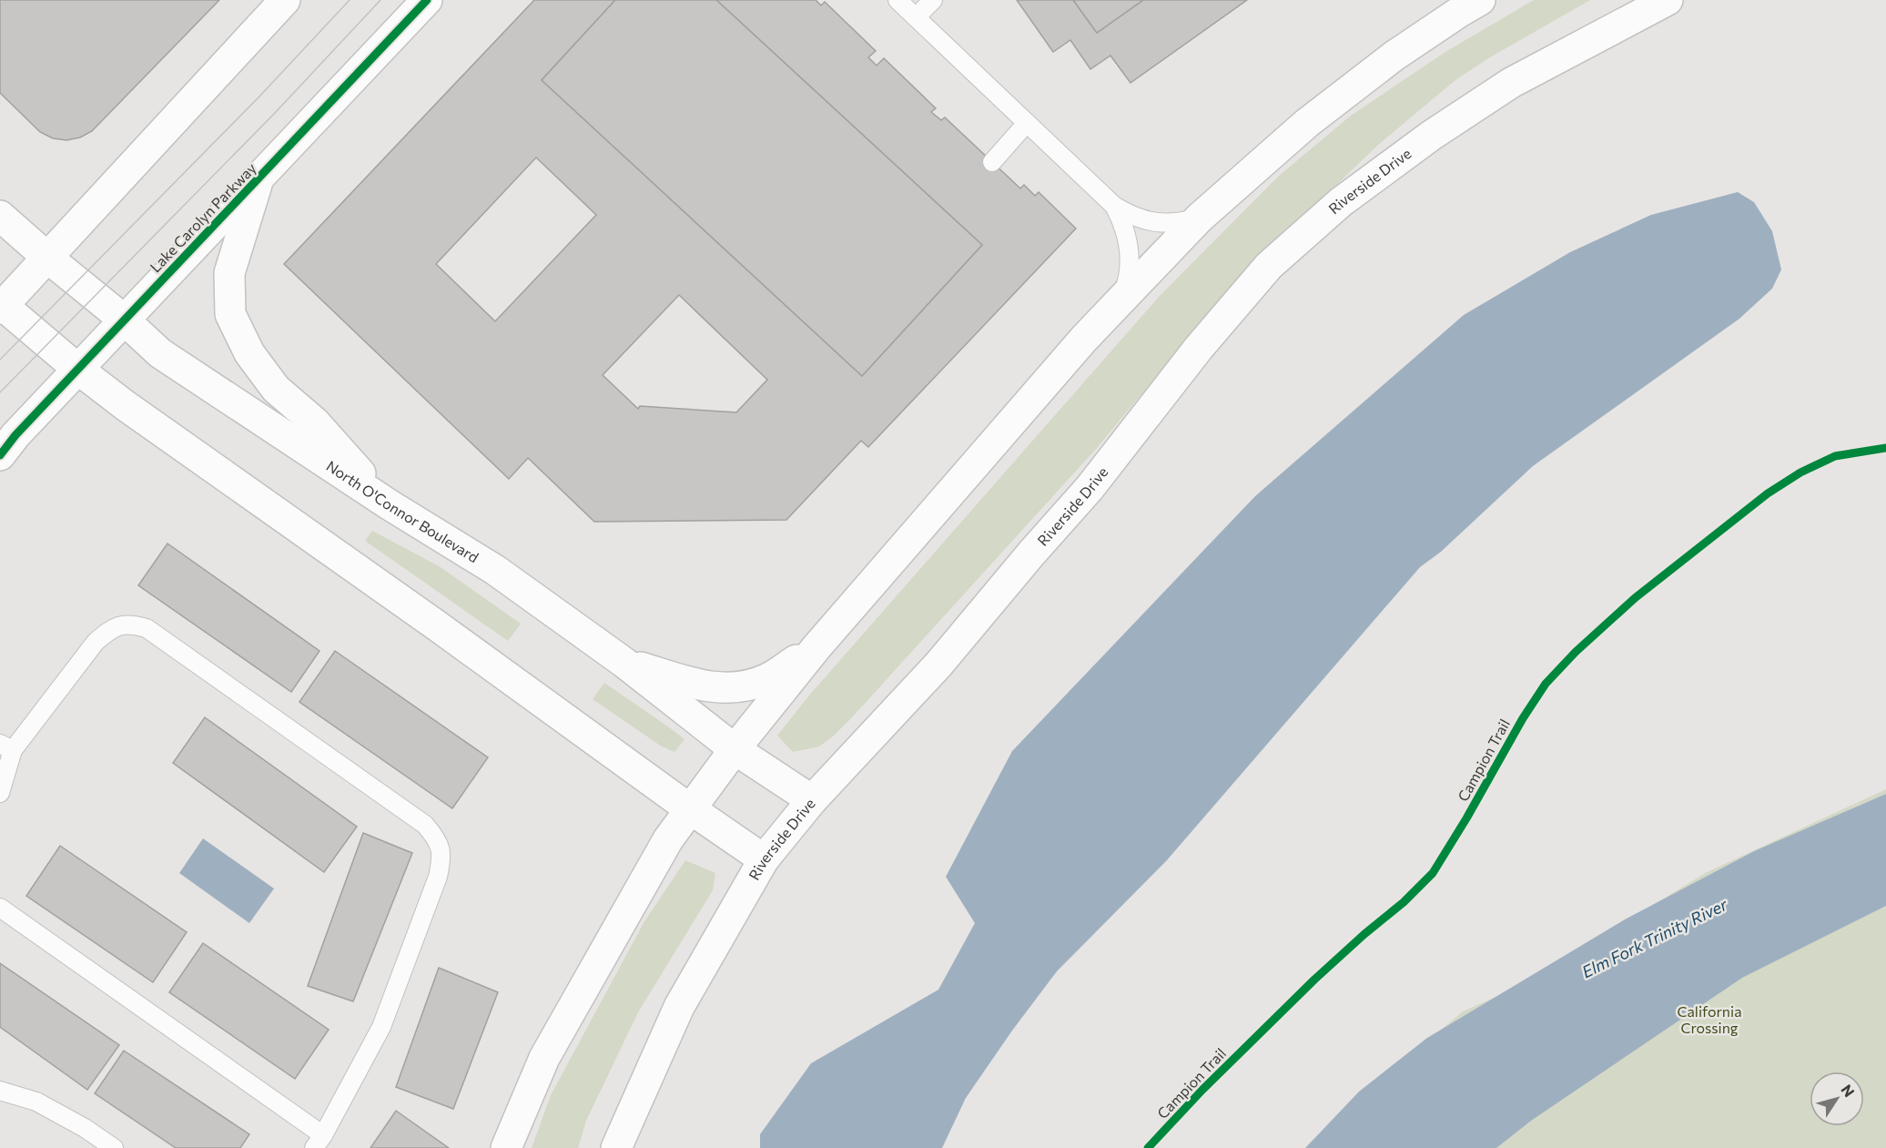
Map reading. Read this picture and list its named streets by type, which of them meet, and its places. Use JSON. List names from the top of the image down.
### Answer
{
  "streets": {
    "main road": ["Riverside Drive", "Lake Carolyn Parkway", "North O'Connor Boulevard"],
    "cycle path": ["Campion Trail"]
  },
  "crossings": [
    ["Riverside Drive", "North O'Connor Boulevard"],
    ["Lake Carolyn Parkway", "North O'Connor Boulevard"]
  ],
  "water": ["Elm Fork Trinity River"],
  "parks": ["California Crossing"],
  "north": "top right"
}
